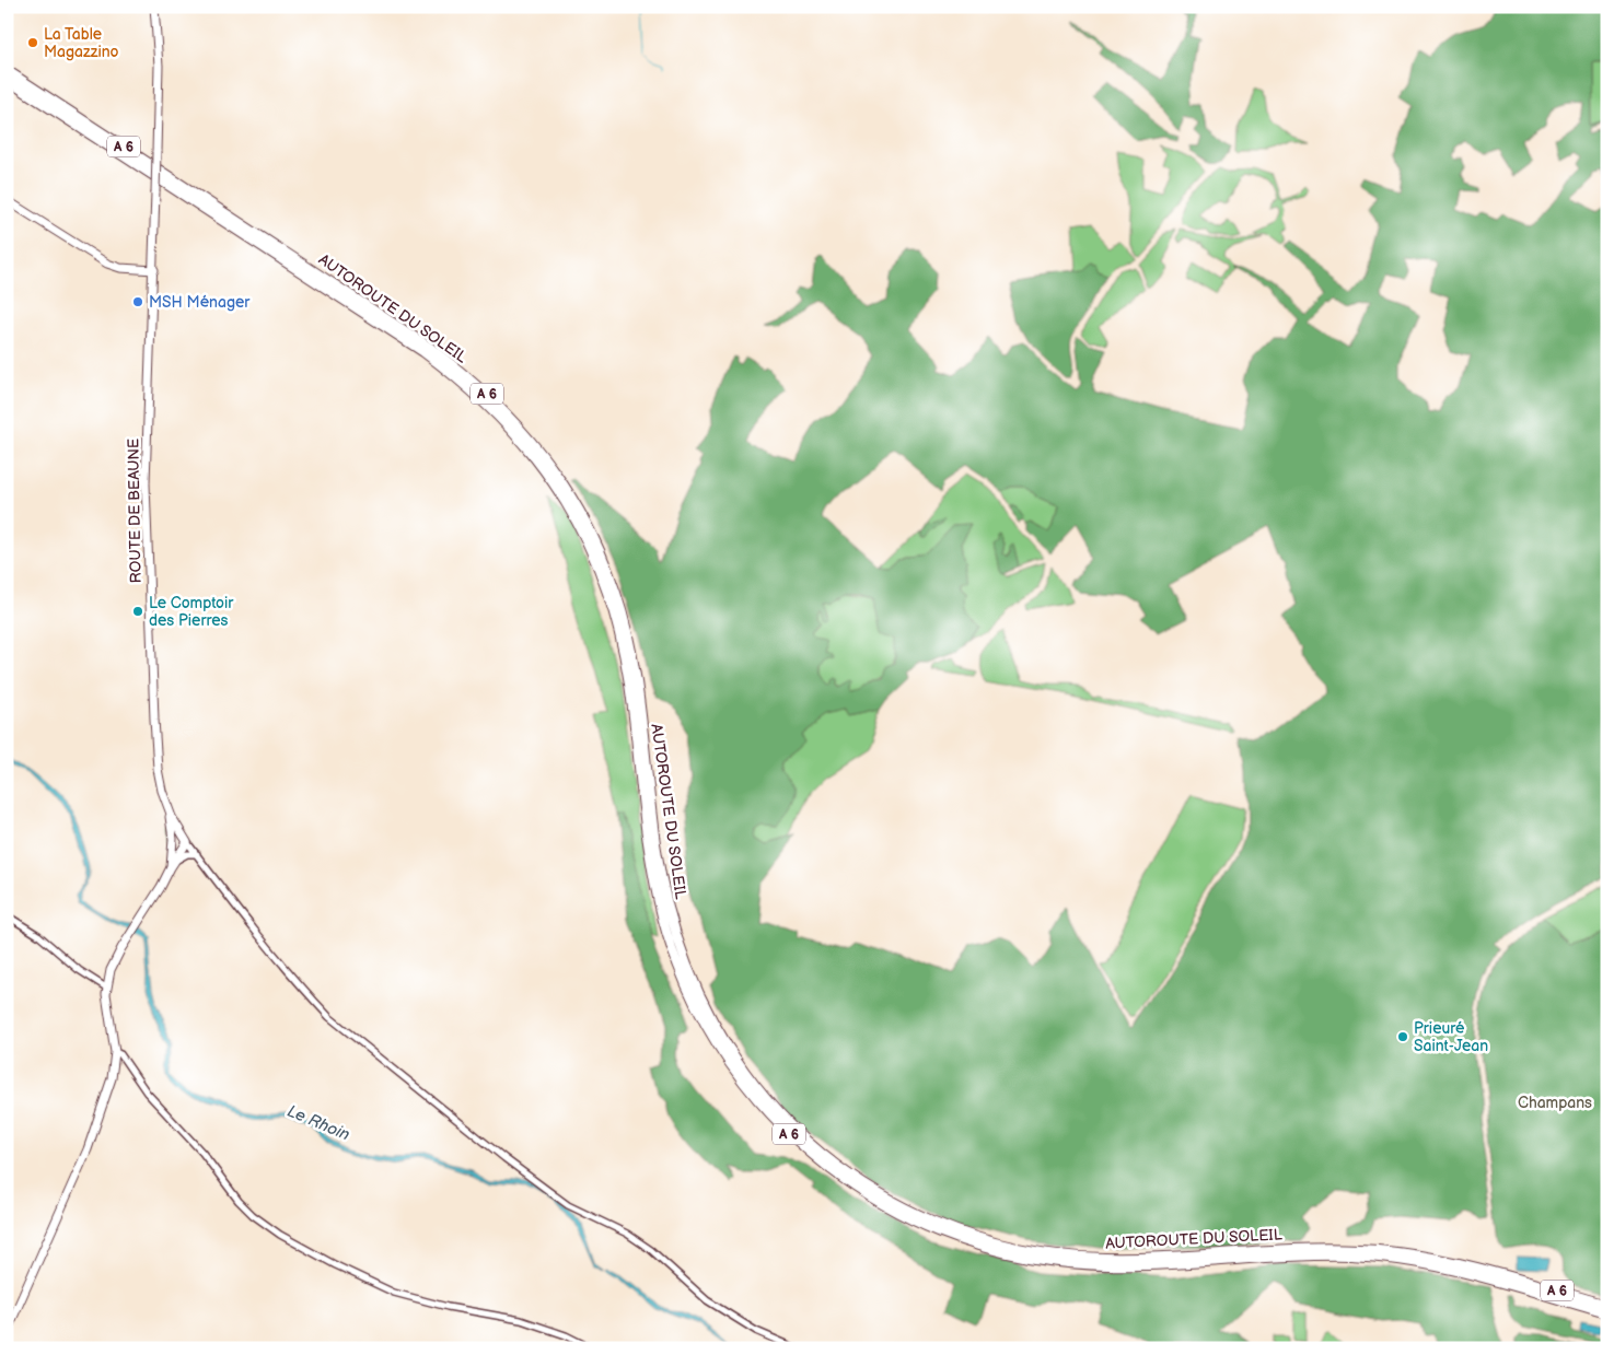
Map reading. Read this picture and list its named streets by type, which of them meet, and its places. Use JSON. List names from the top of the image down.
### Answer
{
  "streets": {
    "highway": ["A 6", "AUTOROUTE DU SOLEIL"],
    "main road": ["ROUTE DE BEAUNE"]
  },
  "water": ["Le Rhoin"],
  "parks": ["Champans"],
  "places": [
    "La Table Magazzino",
    "MSH Ménager",
    "Le Comptoir des Pierres",
    "Prieuré Saint-Jean"
  ]
}
